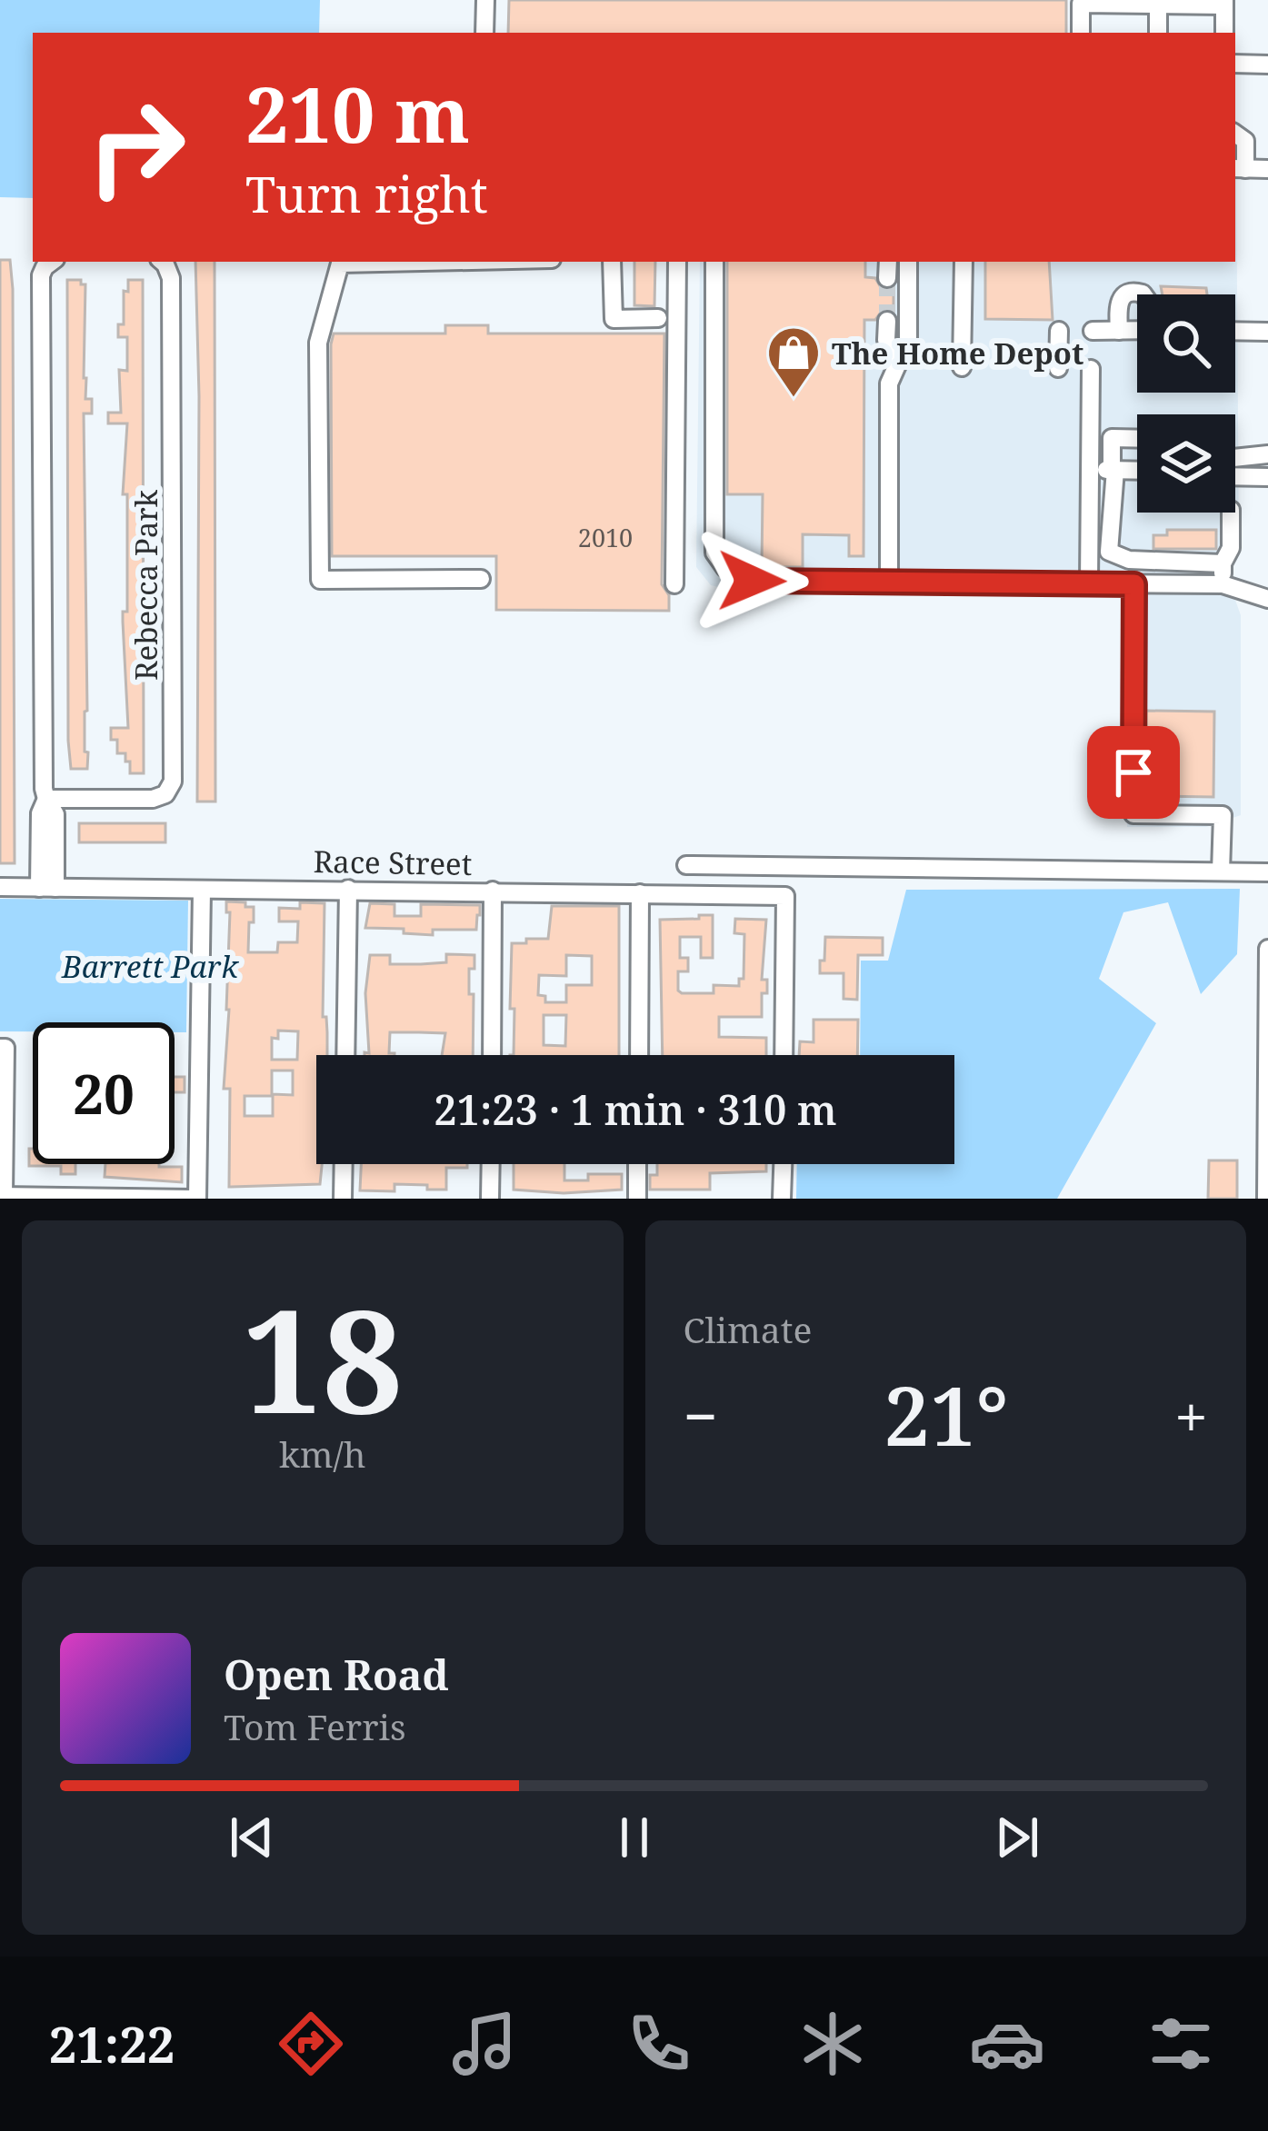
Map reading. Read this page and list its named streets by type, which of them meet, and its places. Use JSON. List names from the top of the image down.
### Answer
{
  "streets": {
    "street": ["Rebecca Park", "Race Street"]
  },
  "parks": ["Barrett Park"],
  "places": {
    "shop": ["The Home Depot"]
  },
  "house_numbers": ["2010"],
  "page": {
    "turn": ["210 m", "Turn right"],
    "limit": "20",
    "trip": "21:23 · 1 min · 310 m",
    "tile": [
      ["18", "km/h"],
      "Climate"
    ],
    "heat": ["−", "21°", "+"],
    "song": ["Open Road", "Tom Ferris"],
    "tabs": "21:22"
  }
}
